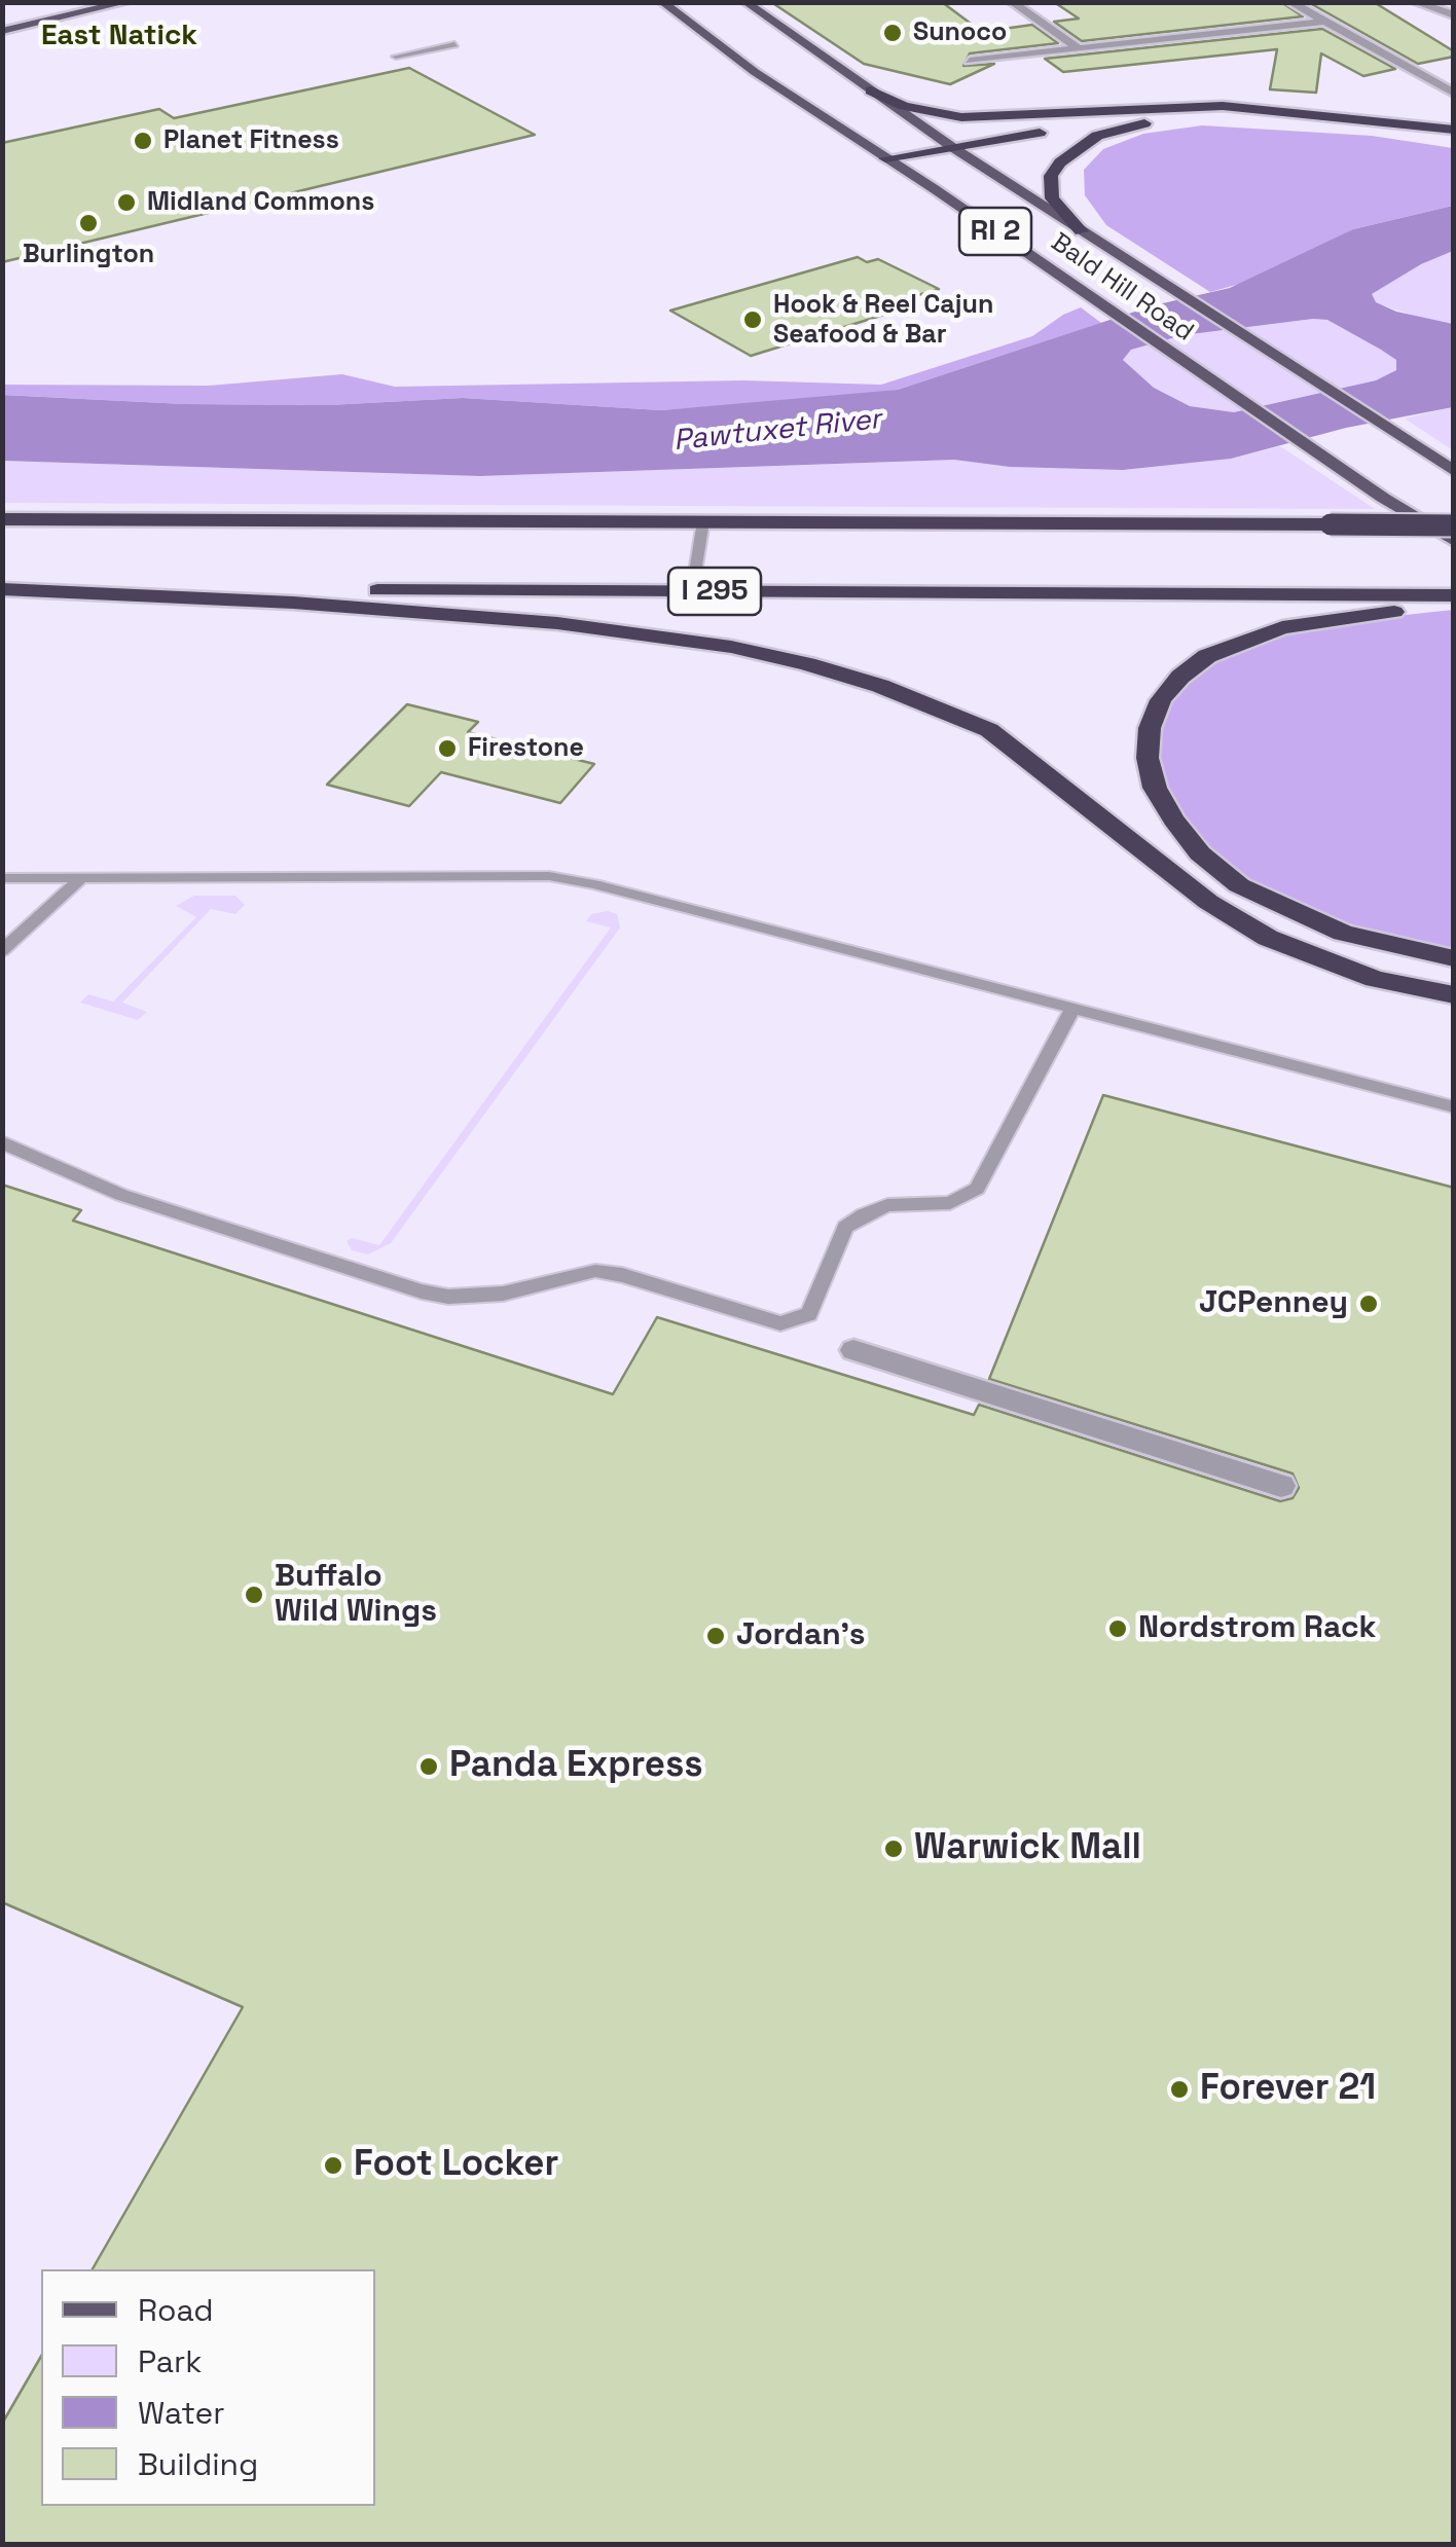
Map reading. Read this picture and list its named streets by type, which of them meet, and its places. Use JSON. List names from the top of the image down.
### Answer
{
  "streets": {
    "highway": ["I 295"],
    "main road": ["RI 2", "Bald Hill Road"]
  },
  "districts": ["East Natick"],
  "water": ["Pawtuxet River"],
  "places": [
    "Sunoco",
    "Planet Fitness",
    "Midland Commons",
    "Burlington",
    "Hook & Reel Cajun Seafood & Bar",
    "Firestone",
    "JCPenney",
    "Buffalo Wild Wings",
    "Nordstrom Rack",
    "Jordan's",
    "Panda Express",
    "Warwick Mall",
    "Forever 21",
    "Foot Locker"
  ],
  "legend": [
    "Road",
    "Park",
    "Water",
    "Building"
  ]
}
